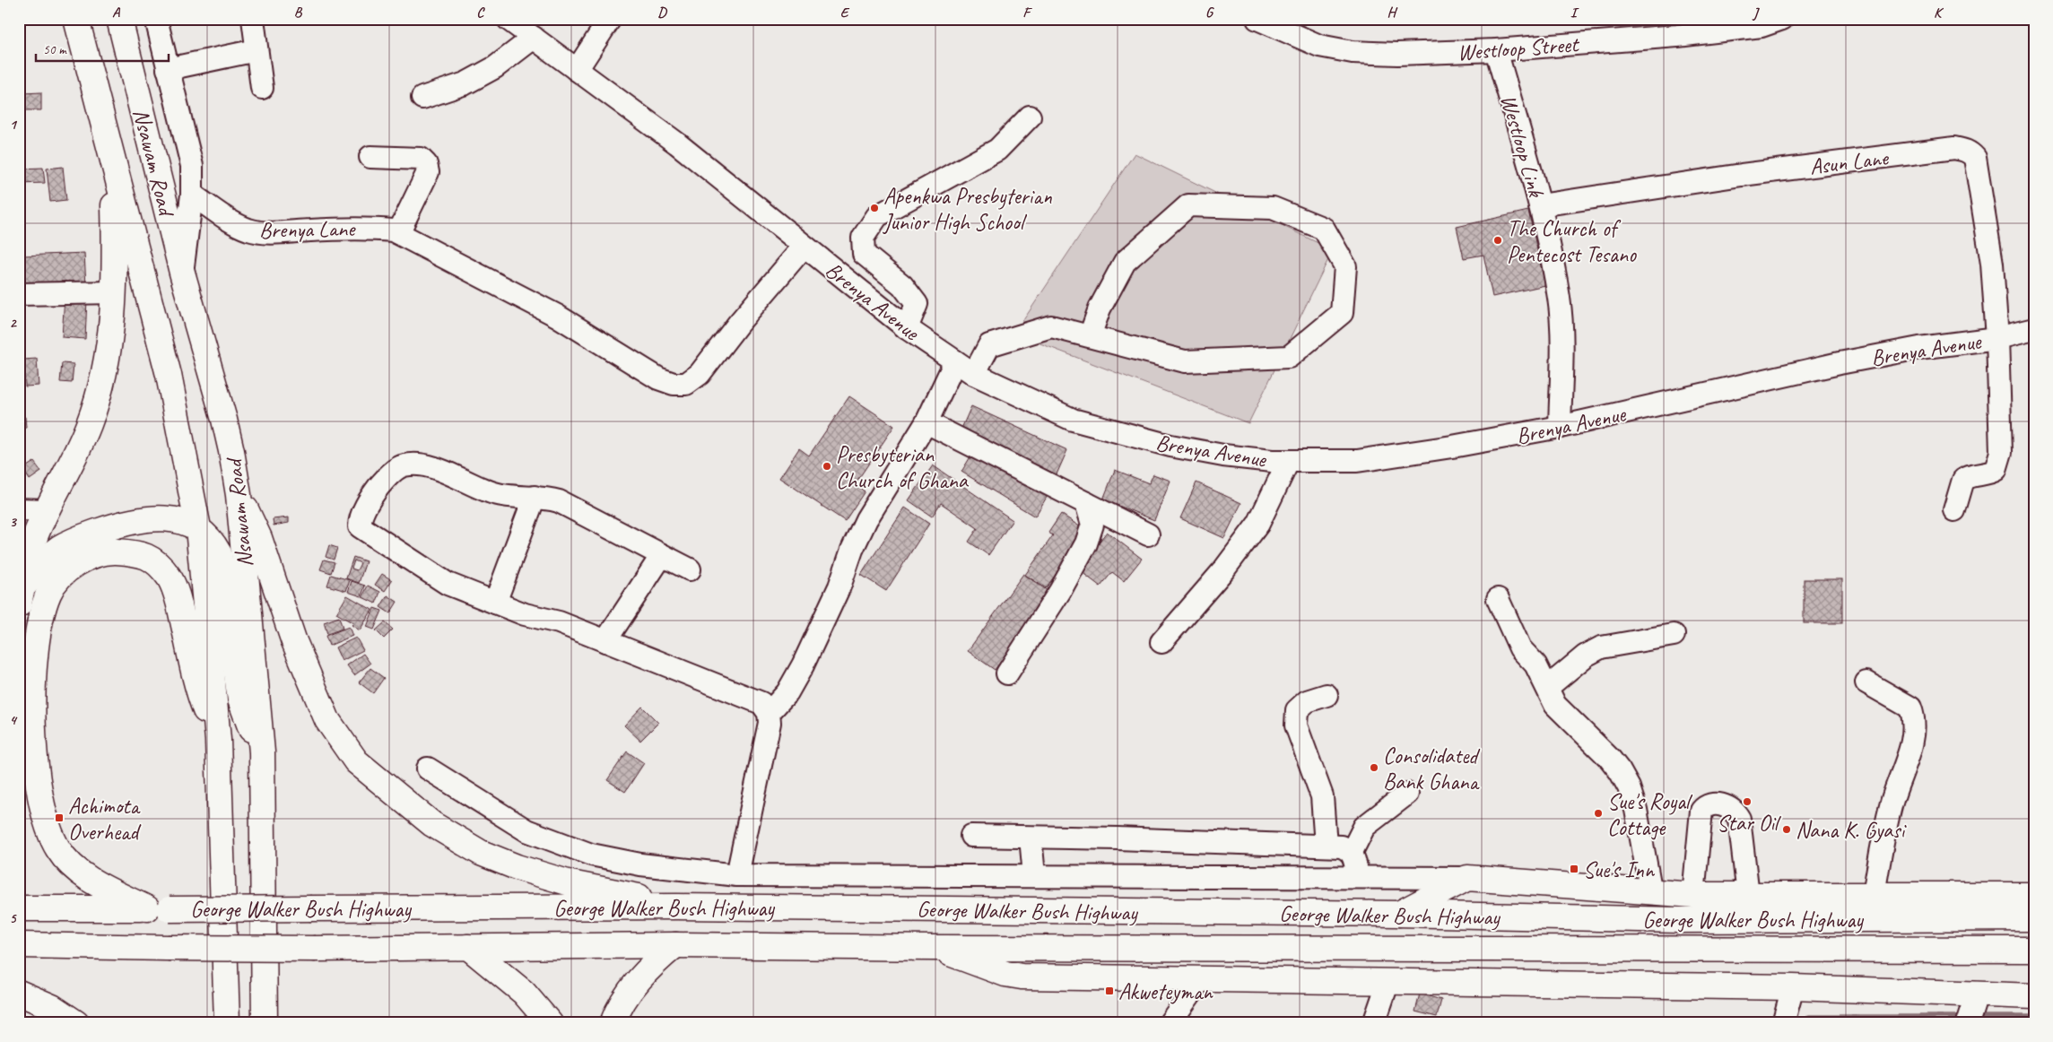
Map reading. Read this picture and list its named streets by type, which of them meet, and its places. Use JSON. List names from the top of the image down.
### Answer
{
  "streets": {
    "highway": ["Nsawam Road", "George Walker Bush Highway"],
    "street": [
      "Westloop Street",
      "Westloop Link",
      "Asun Lane",
      "Brenya Lane",
      "Brenya Avenue"
    ]
  },
  "crossings": [
    ["Westloop Street", "Westloop Link"],
    ["Westloop Link", "Asun Lane"],
    ["Westloop Link", "Brenya Avenue"],
    ["Asun Lane", "Brenya Avenue"],
    ["Brenya Lane", "Brenya Avenue"]
  ],
  "places": {
    "other": [
      "Apenkwa Presbyterian Junior High School",
      "The Church of Pentecost Tesano",
      "Presbyterian Church of Ghana",
      "Consolidated Bank Ghana",
      "Star Oil",
      "Sue's Royal Cottage",
      "Nana K. Gyasi"
    ],
    "transit": ["Achimota Overhead", "Sue's Inn", "Akweteyman"]
  },
  "scale_bar": "50 m",
  "grid": {
    "columns": [
      "A",
      "B",
      "C",
      "D",
      "E",
      "F",
      "G",
      "H",
      "I",
      "J",
      "K"
    ],
    "rows": [
      "1",
      "2",
      "3",
      "4",
      "5"
    ]
  }
}
